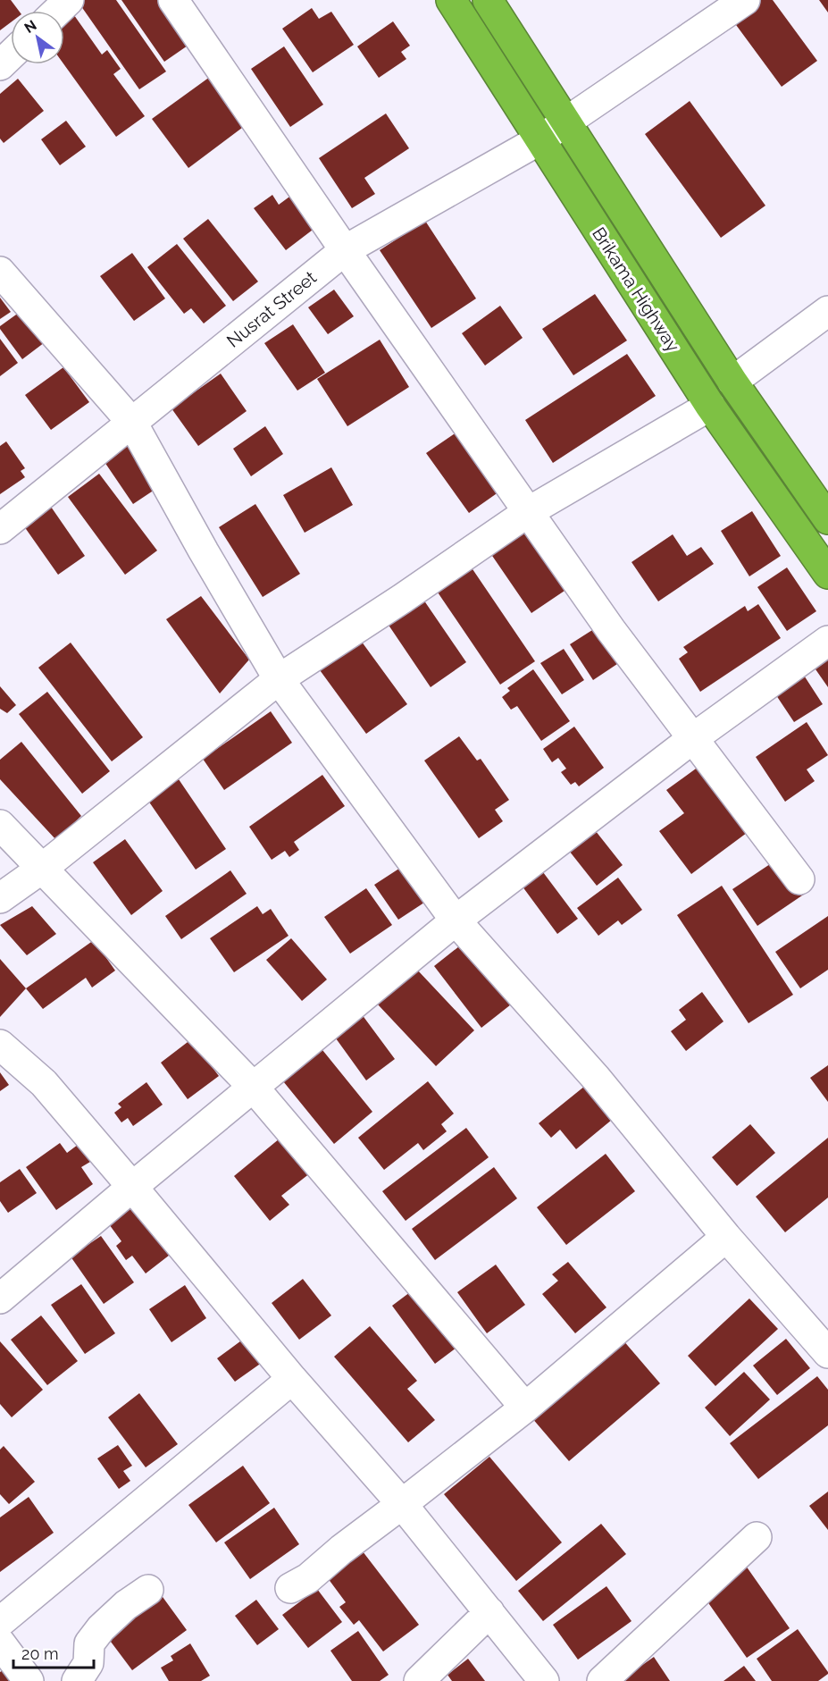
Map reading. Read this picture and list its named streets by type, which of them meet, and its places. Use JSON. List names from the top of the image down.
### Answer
{
  "streets": {
    "highway": ["Brikama Highway"],
    "street": ["Nusrat Street"]
  },
  "crossings": [
    ["Brikama Highway", "Nusrat Street"]
  ],
  "scale_bar": "20 m",
  "north": "top left"
}
